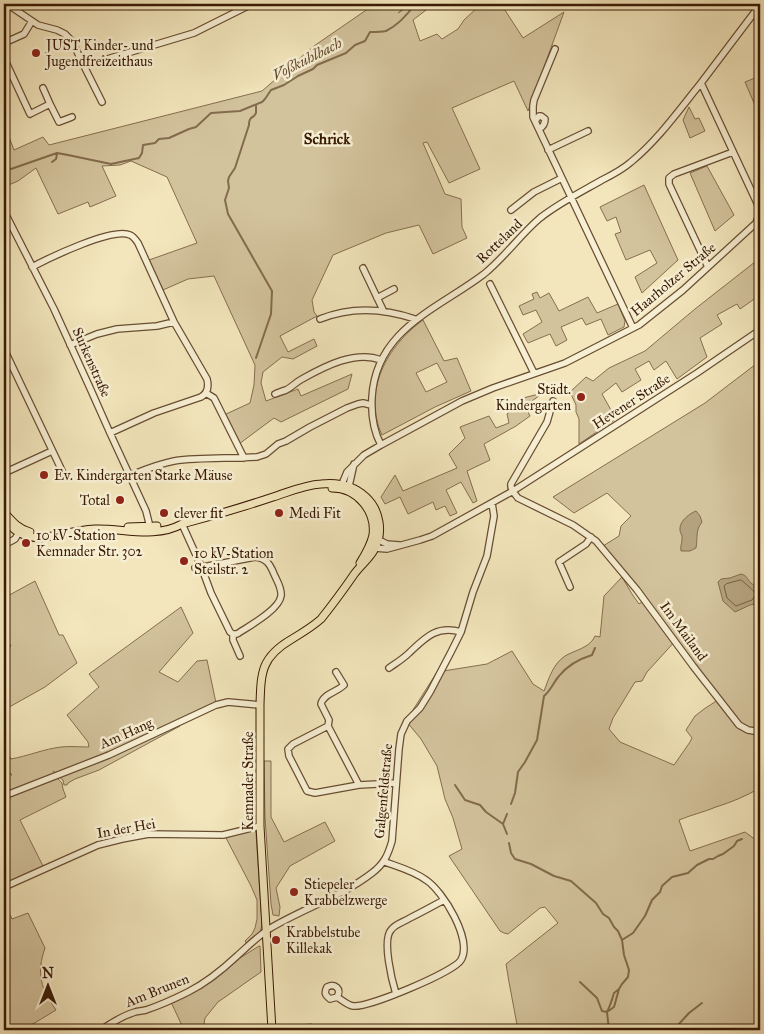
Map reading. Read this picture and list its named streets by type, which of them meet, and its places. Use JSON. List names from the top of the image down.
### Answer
{
  "streets": {
    "main road": ["Kemnader Straße"],
    "street": [
      "Rotteland",
      "Haarholzer Straße",
      "Surkenstraße",
      "Hevener Straße",
      "Im Mailand",
      "Am Hang",
      "Galgenfeldstraße",
      "In der Hei",
      "Am Brunen"
    ]
  },
  "crossings": [
    ["Rotteland", "Haarholzer Straße"],
    ["Hevener Straße", "Im Mailand"],
    ["Hevener Straße", "Kemnader Straße"],
    ["Hevener Straße", "Galgenfeldstraße"],
    ["Am Hang", "Kemnader Straße"],
    ["Kemnader Straße", "In der Hei"],
    ["Kemnader Straße", "Am Brunen"]
  ],
  "districts": ["Schrick"],
  "water": ["Voßkuhlbach"],
  "places": [
    "JUST Kinder- und Jugendfreizeithaus",
    "Städt. Kindergarten",
    "Ev. Kindergarten Starke Mäuse",
    "Total",
    "clever fit",
    "Medi Fit",
    "10 kV-Station Kemnader Str. 302",
    "10 kV-Station Steilstr. 2",
    "Stiepeler Krabbelzwerge",
    "Krabbelstube Killekak"
  ],
  "north": "top"
}
